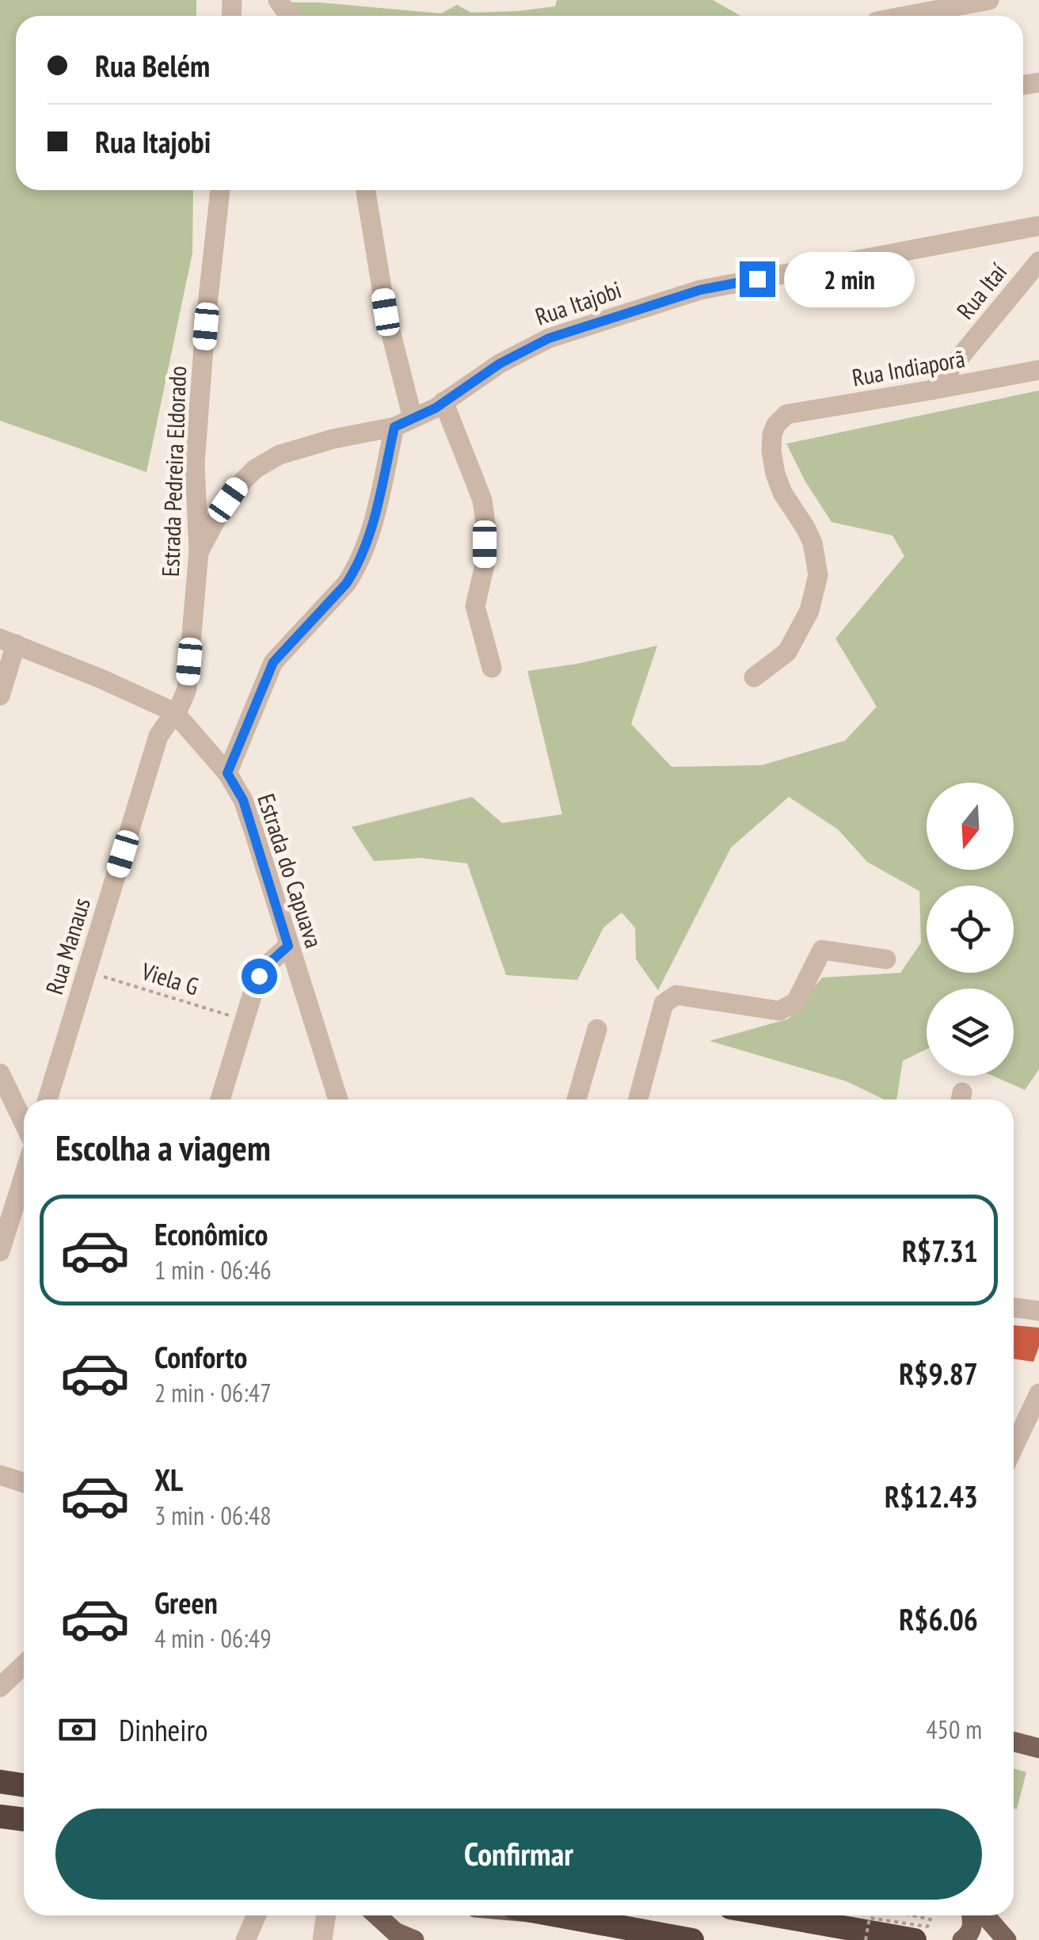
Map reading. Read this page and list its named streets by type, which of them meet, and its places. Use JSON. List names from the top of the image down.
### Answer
{
  "streets": {
    "street": [
      "Rua Itaí",
      "Rua Itajobi",
      "Rua Indiaporã",
      "Estrada Pedreira Eldorado",
      "Estrada do Capuava",
      "Rua Manaus"
    ],
    "path": ["Viela G"]
  },
  "crossings": [
    ["Rua Itaí", "Rua Indiaporã"],
    ["Rua Itajobi", "Estrada Pedreira Eldorado"],
    ["Estrada Pedreira Eldorado", "Estrada do Capuava"],
    ["Estrada Pedreira Eldorado", "Rua Manaus"],
    ["Estrada do Capuava", "Rua Manaus"],
    ["Rua Manaus", "Viela G"]
  ],
  "north": "bottom",
  "page": {
    "banner": ["Rua Belém", "Rua Itajobi"],
    "bubble": "2 min",
    "heading": "Escolha a viagem",
    "list": [
      {
        "name": "Econômico",
        "note": "1 min · 06:46",
        "value": "R$7.31"
      },
      {
        "name": "Conforto",
        "note": "2 min · 06:47",
        "value": "R$9.87"
      },
      {
        "name": "XL",
        "note": "3 min · 06:48",
        "value": "R$12.43"
      },
      {
        "name": "Green",
        "note": "4 min · 06:49",
        "value": "R$6.06"
      }
    ],
    "pay": ["Dinheiro", "450 m"],
    "buttons": "Confirmar"
  }
}
